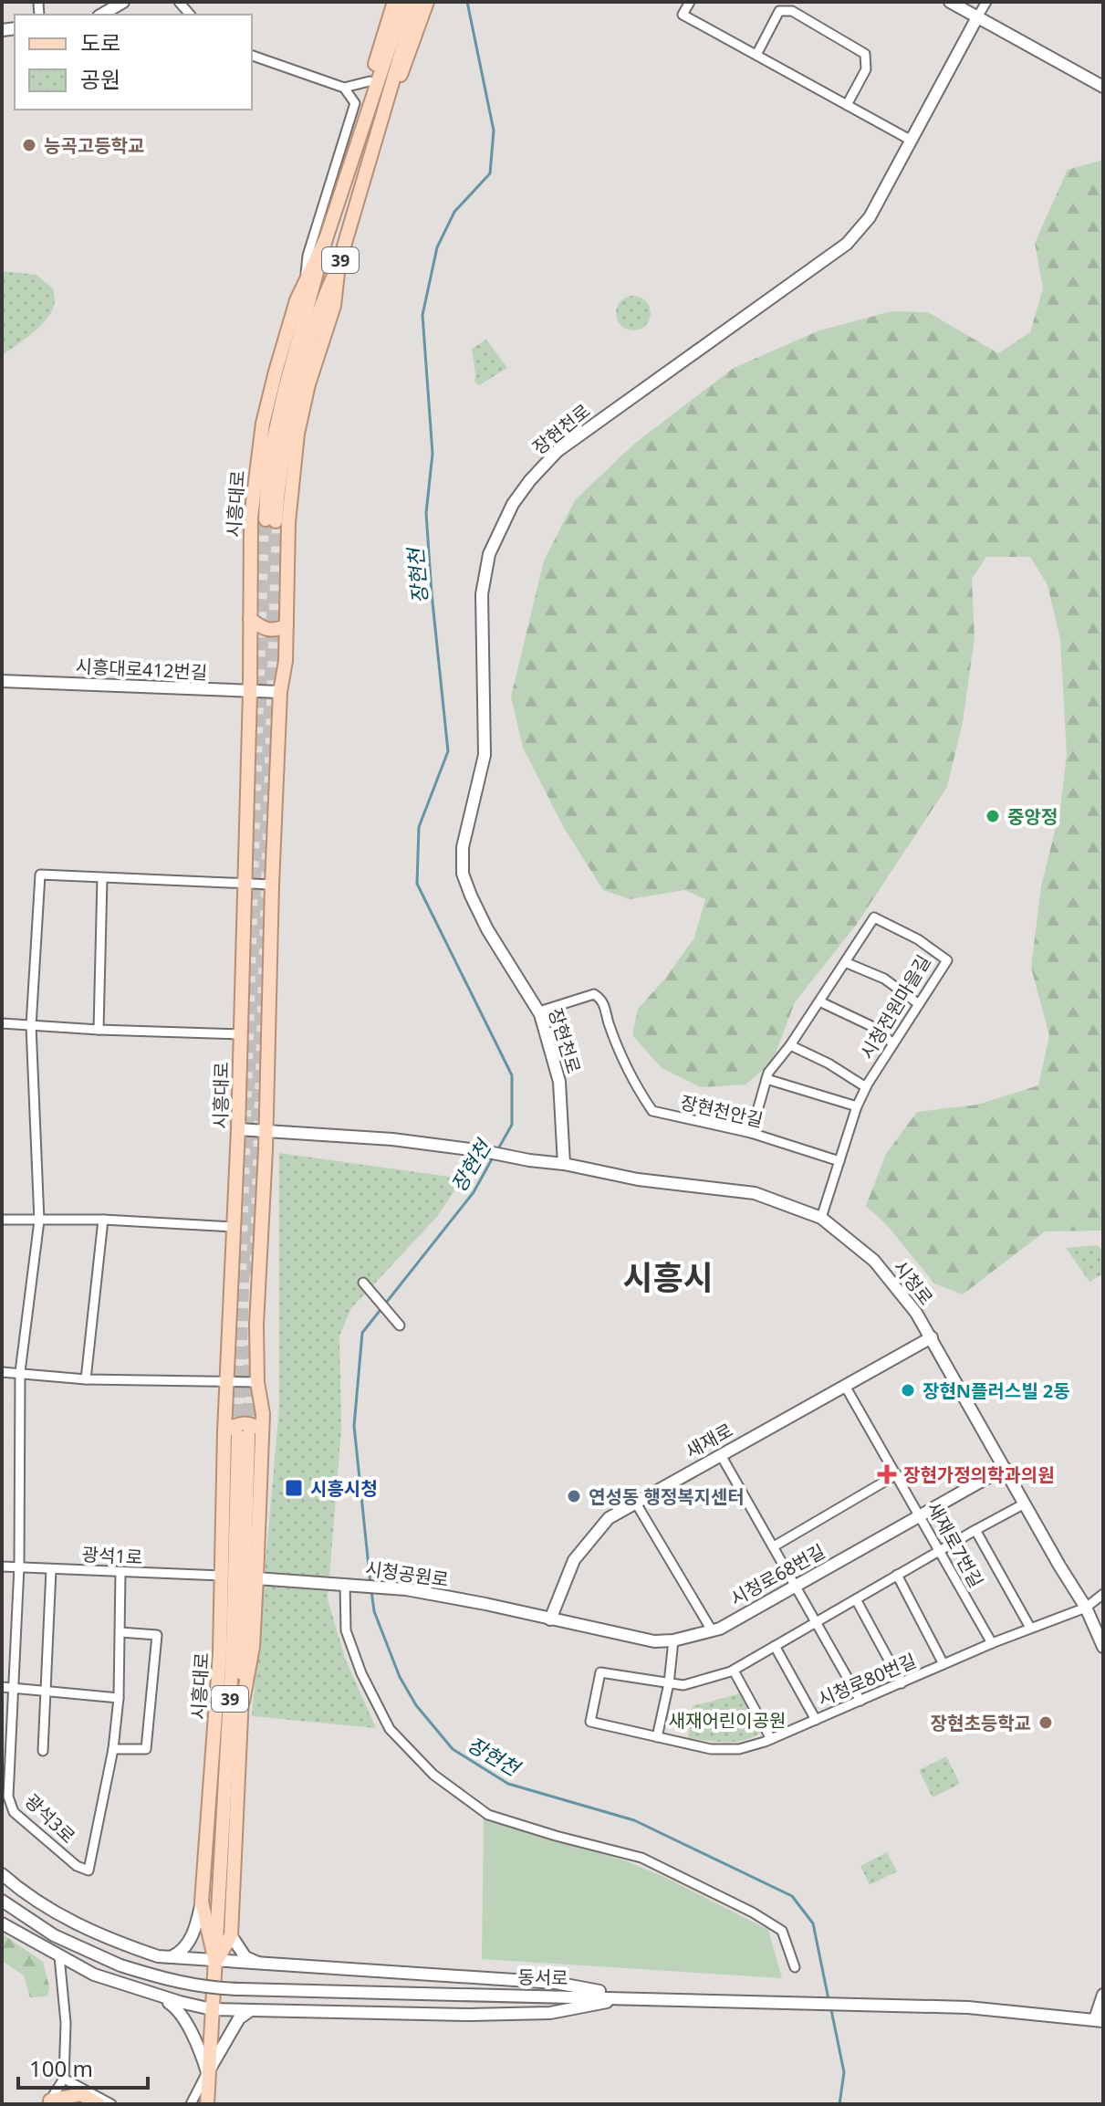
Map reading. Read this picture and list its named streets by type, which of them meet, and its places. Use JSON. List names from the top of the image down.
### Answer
{
  "streets": {
    "main road": ["39", "시흥대로"],
    "street": [
      "장현천로",
      "시흥대로412번길",
      "시청전원마을길",
      "장현천안길",
      "시청로",
      "새재로",
      "새재로7번길",
      "광석1로",
      "시청공원로",
      "시청로68번길",
      "시청로80번길",
      "광석3로",
      "동서로"
    ]
  },
  "crossings": [
    ["장현천로", "장현천안길"],
    ["장현천로", "시청로"],
    ["시흥대로", "시흥대로412번길"],
    ["시흥대로", "시청로"],
    ["시흥대로", "광석1로"],
    ["시흥대로", "시청공원로"],
    ["시청전원마을길", "장현천안길"],
    ["시청전원마을길", "시청로"],
    ["시청로", "새재로"],
    ["시청로", "시청로68번길"],
    ["시청로", "시청로80번길"],
    ["새재로", "새재로7번길"],
    ["새재로", "시청공원로"],
    ["새재로", "시청로68번길"],
    ["새재로7번길", "시청로68번길"],
    ["새재로7번길", "시청로80번길"],
    ["광석1로", "광석3로"],
    ["시청공원로", "시청로68번길"]
  ],
  "districts": ["시흥시"],
  "water": ["장현천"],
  "parks": ["새재어린이공원"],
  "places": {
    "other": [
      "능곡고등학교",
      "중앙정",
      "장현N플러스빌 2동",
      "연성동 행정복지센터",
      "장현초등학교"
    ],
    "health": ["장현가정의학과의원"],
    "transit": ["시흥시청"]
  },
  "legend": ["도로", "공원"],
  "scale_bar": "100 m"
}
